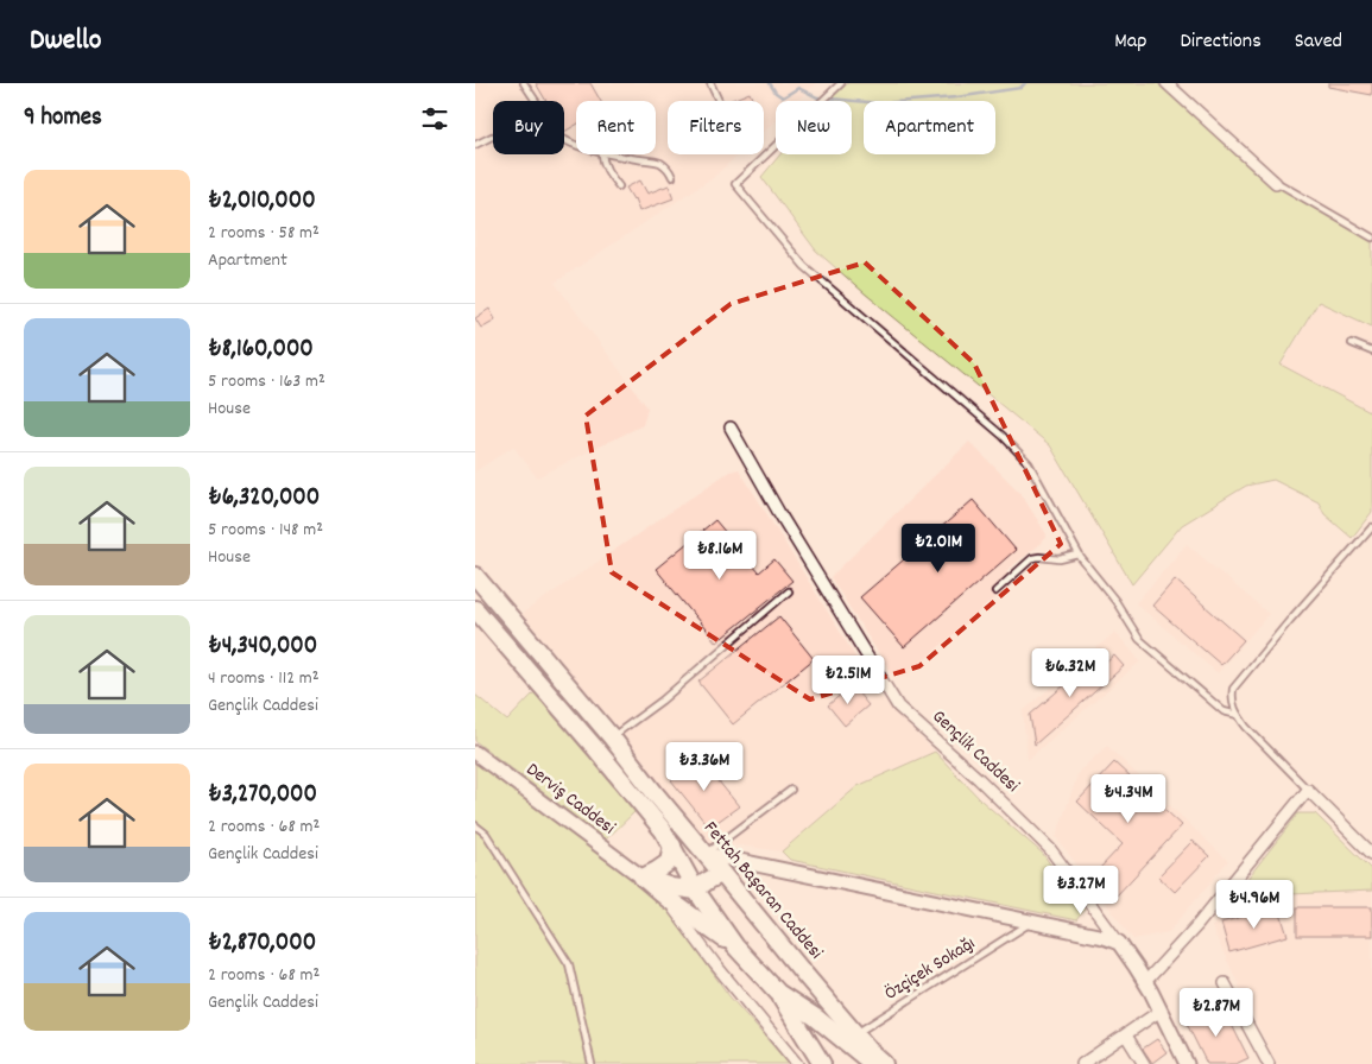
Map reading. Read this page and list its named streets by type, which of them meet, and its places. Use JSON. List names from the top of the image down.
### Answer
{
  "streets": {
    "main road": ["Fettah Başaran Caddesi"],
    "street": ["Gençlik Caddesi", "Derviş Caddesi"],
    "lane": ["Özçiçek Sokağı"]
  },
  "crossings": [
    ["Fettah Başaran Caddesi", "Özçiçek Sokağı"]
  ],
  "page": {
    "header": "Dwello",
    "nav": ["Map", "Directions", "Saved"],
    "heading": "9 homes",
    "chip": [
      "Buy",
      "Rent",
      "Filters",
      "New",
      "Apartment"
    ],
    "list": [
      {
        "name": "₺2,010,000",
        "note": "2 rooms · 58 m² · Apartment"
      },
      {
        "name": "₺8,160,000",
        "note": "5 rooms · 163 m² · House"
      },
      {
        "name": "₺6,320,000",
        "note": "5 rooms · 148 m² · House"
      },
      {
        "name": "₺4,340,000",
        "note": "4 rooms · 112 m² · Gençlik Caddesi"
      },
      {
        "name": "₺3,270,000",
        "note": "2 rooms · 68 m² · Gençlik Caddesi"
      },
      {
        "name": "₺2,870,000",
        "note": "2 rooms · 68 m² · Gençlik Caddesi"
      }
    ],
    "price": [
      "₺2.01M",
      "₺8.16M",
      "₺6.32M",
      "₺2.51M",
      "₺3.36M",
      "₺4.34M",
      "₺3.27M",
      "₺4.96M",
      "₺2.87M"
    ]
  }
}
